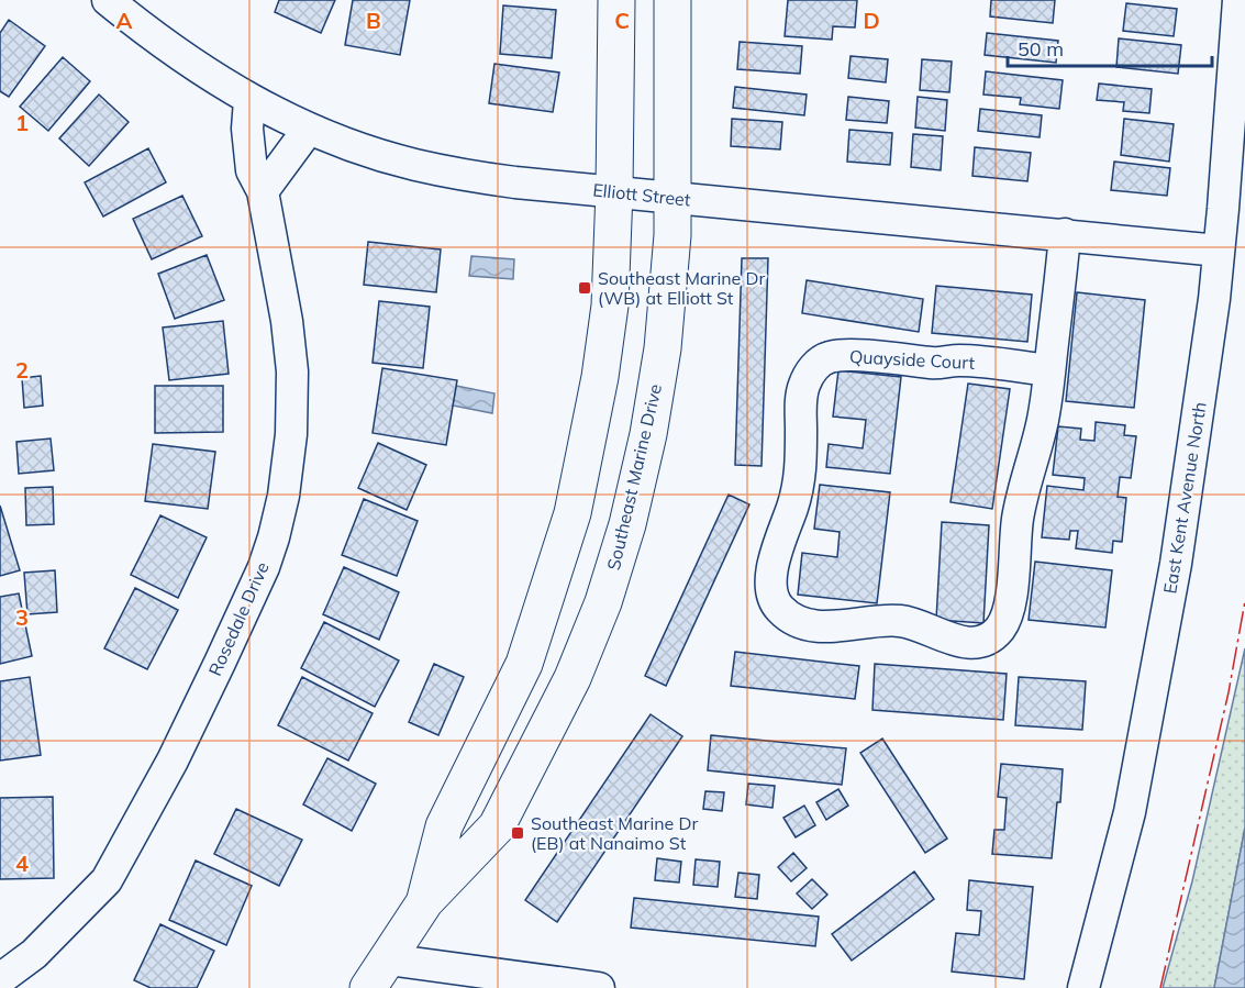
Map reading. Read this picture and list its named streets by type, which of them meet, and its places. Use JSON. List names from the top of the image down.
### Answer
{
  "streets": {
    "main road": ["Southeast Marine Drive"],
    "street": [
      "Elliott Street",
      "Quayside Court",
      "East Kent Avenue North",
      "Rosedale Drive"
    ]
  },
  "crossings": [
    ["Elliott Street", "Quayside Court"],
    ["Elliott Street", "Southeast Marine Drive"],
    ["Elliott Street", "East Kent Avenue North"],
    ["Elliott Street", "Rosedale Drive"]
  ],
  "places": {
    "transit": ["Southeast Marine Dr (WB) at Elliott St", "Southeast Marine Dr (EB) at Nanaimo St"]
  },
  "scale_bar": "50 m",
  "grid": {
    "columns": [
      "A",
      "B",
      "C",
      "D"
    ],
    "rows": [
      "1",
      "2",
      "3",
      "4"
    ]
  }
}
